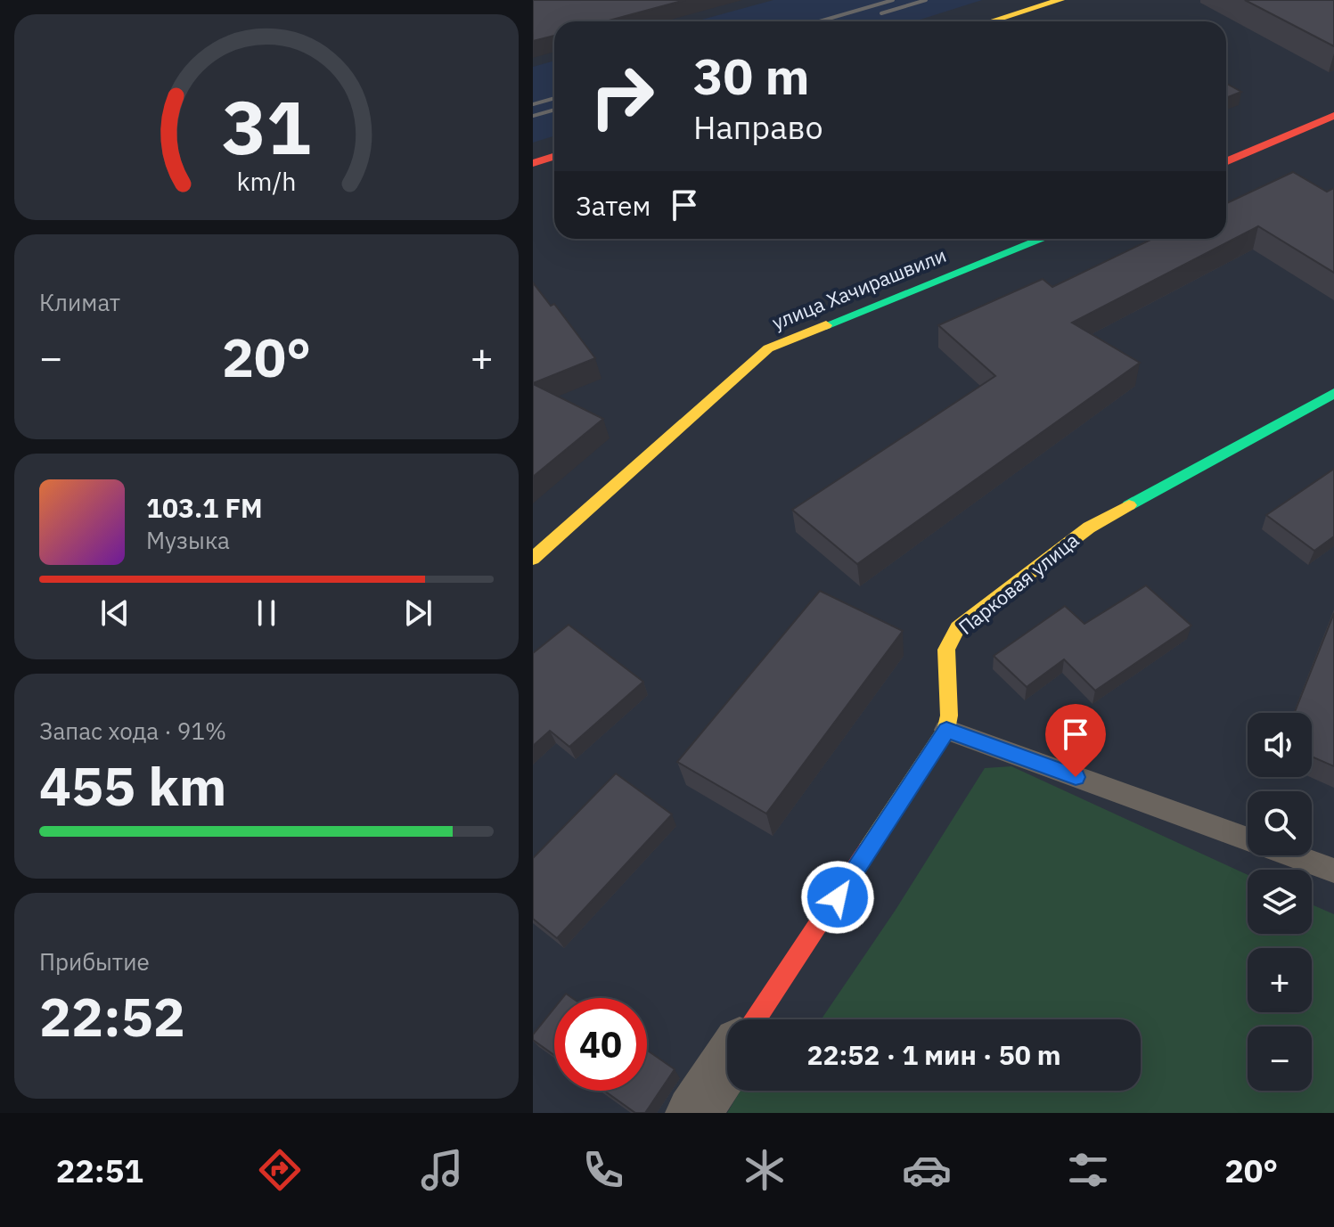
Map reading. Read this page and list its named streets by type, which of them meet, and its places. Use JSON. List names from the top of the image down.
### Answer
{
  "streets": {
    "street": ["улица Хачирашвили", "Парковая улица"]
  },
  "page": {
    "turn": ["30 m", "Направо"],
    "then": "Затем",
    "tile": [
      "Климат",
      ["Запас хода · 91%", "455 km"],
      ["Прибытие", "22:52"]
    ],
    "heat": ["−", "20°", "+"],
    "song": ["103.1 FM", "Музыка"],
    "map_buttons": ["+", "−"],
    "limit": "40",
    "trip": "22:52 · 1 мин · 50 m",
    "tabs": ["22:51", "20°"],
    "gauge": ["31", "km/h"]
  }
}
